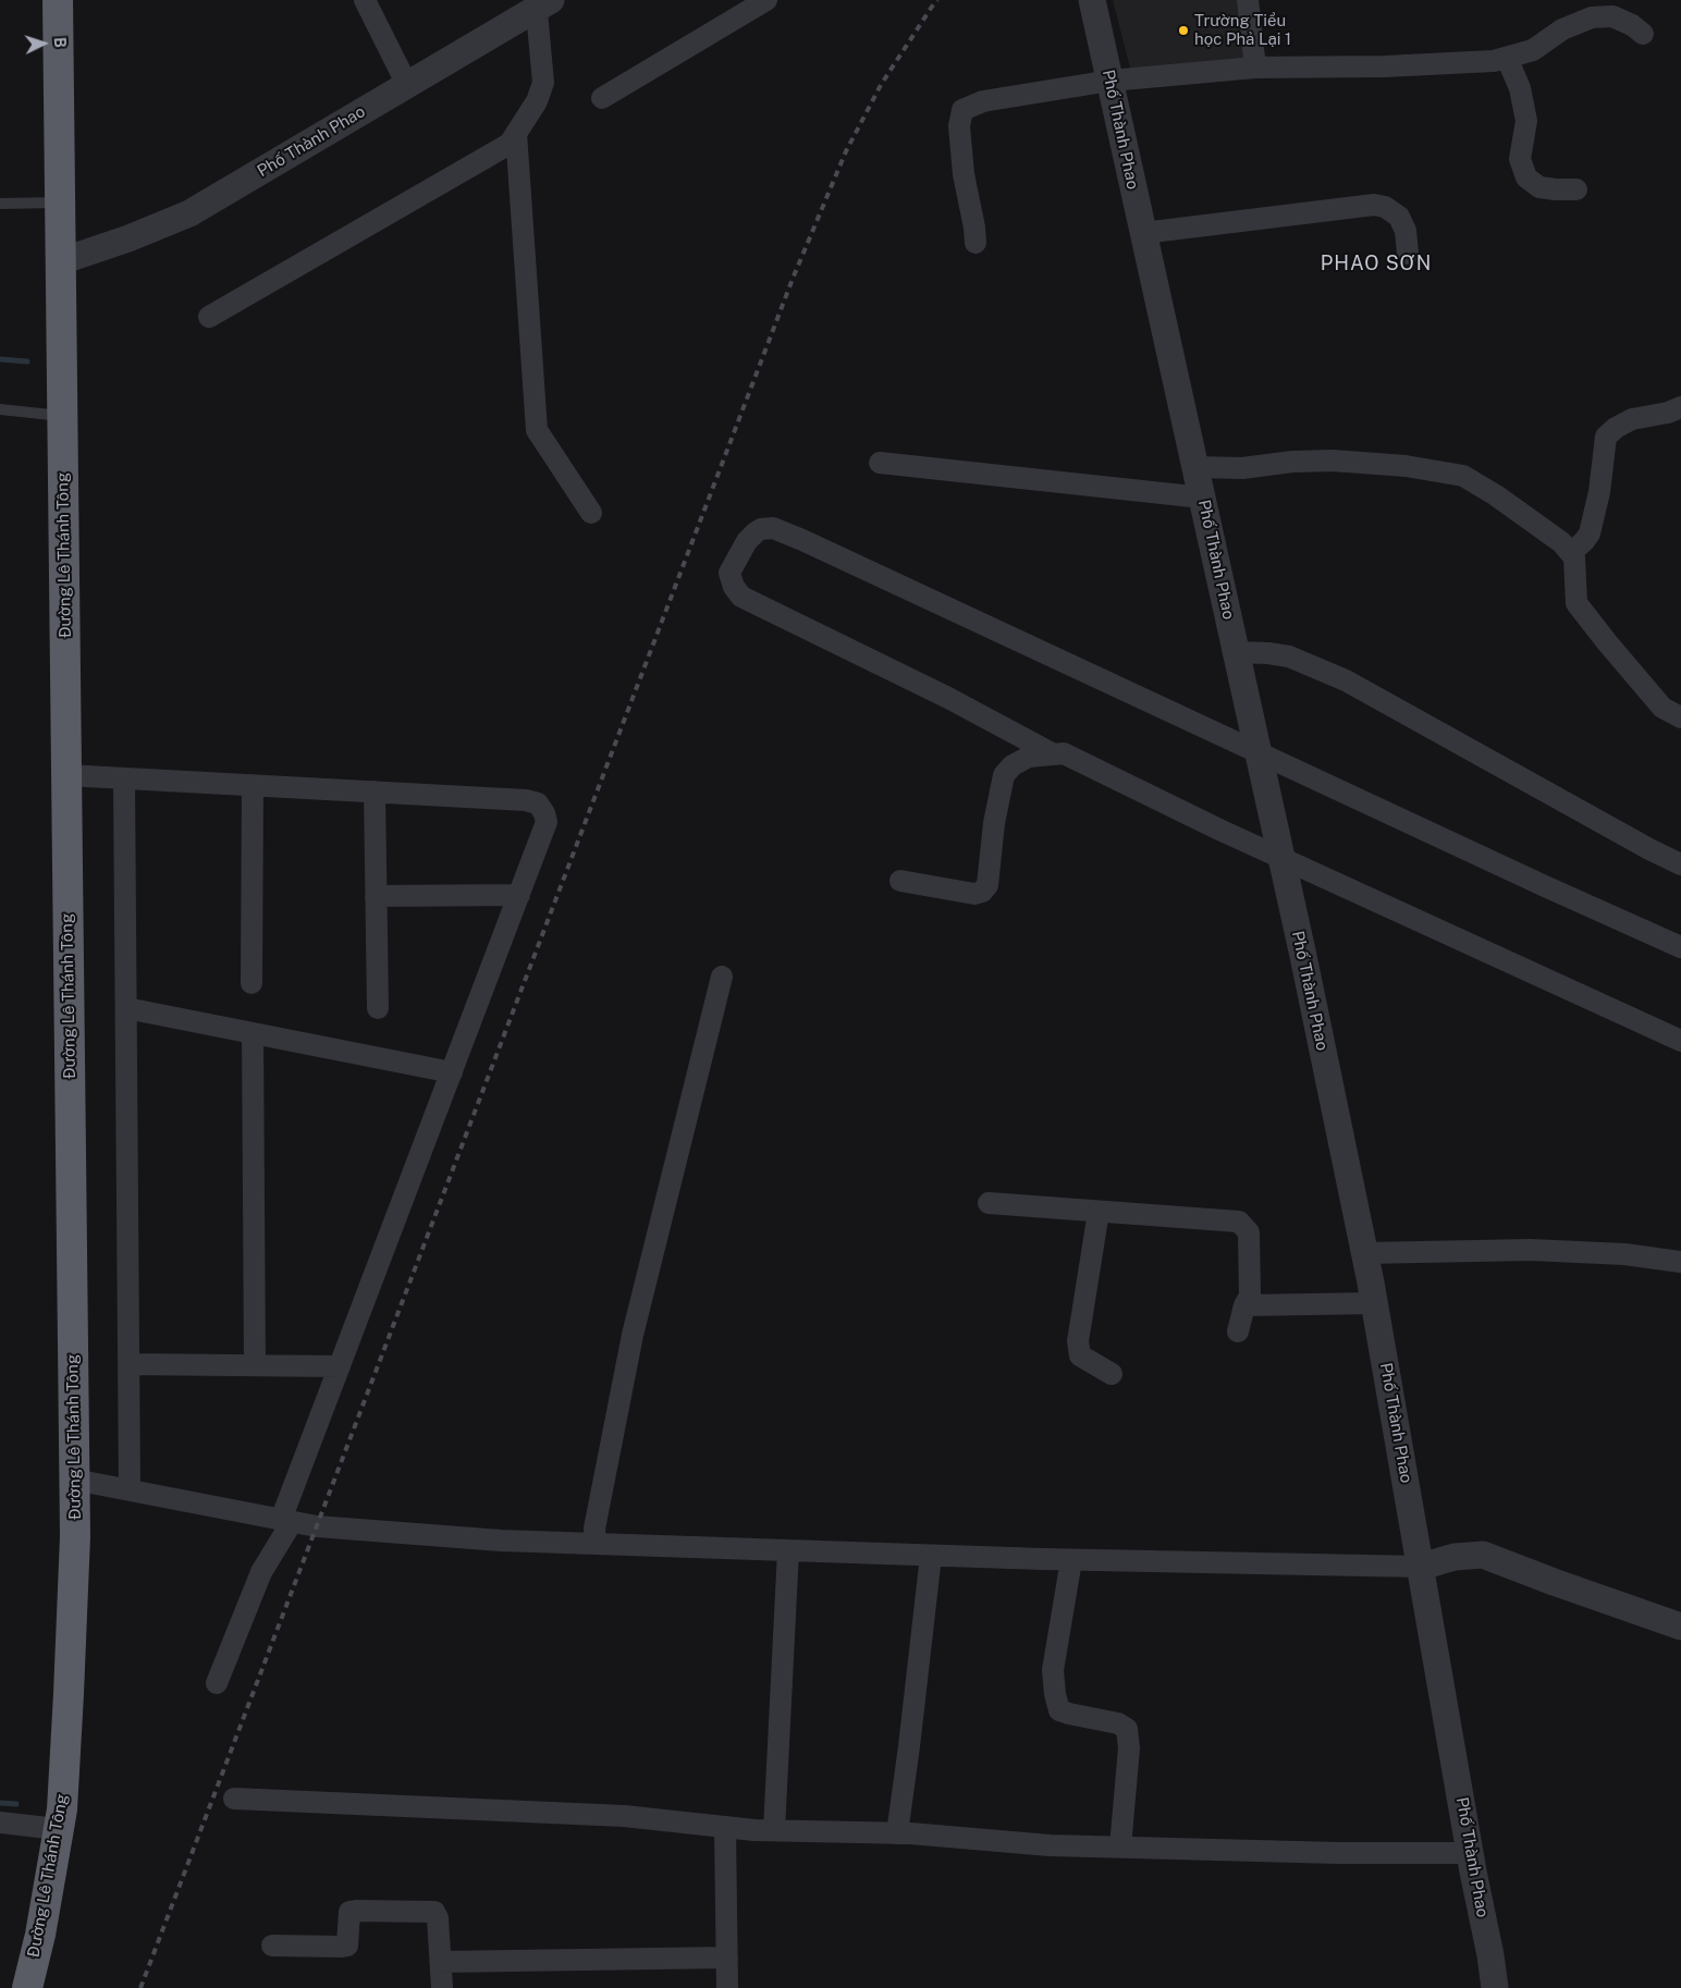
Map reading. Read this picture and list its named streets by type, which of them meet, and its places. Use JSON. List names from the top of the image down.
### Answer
{
  "streets": {
    "highway": ["Đường Lê Thánh Tông"],
    "street": ["Phố Thành Phao"]
  },
  "crossings": [
    ["Phố Thành Phao", "Đường Lê Thánh Tông"]
  ],
  "districts": ["PHAO SƠN"],
  "places": ["Trường Tiểu học Phả Lại 1"],
  "north": "right"
}
